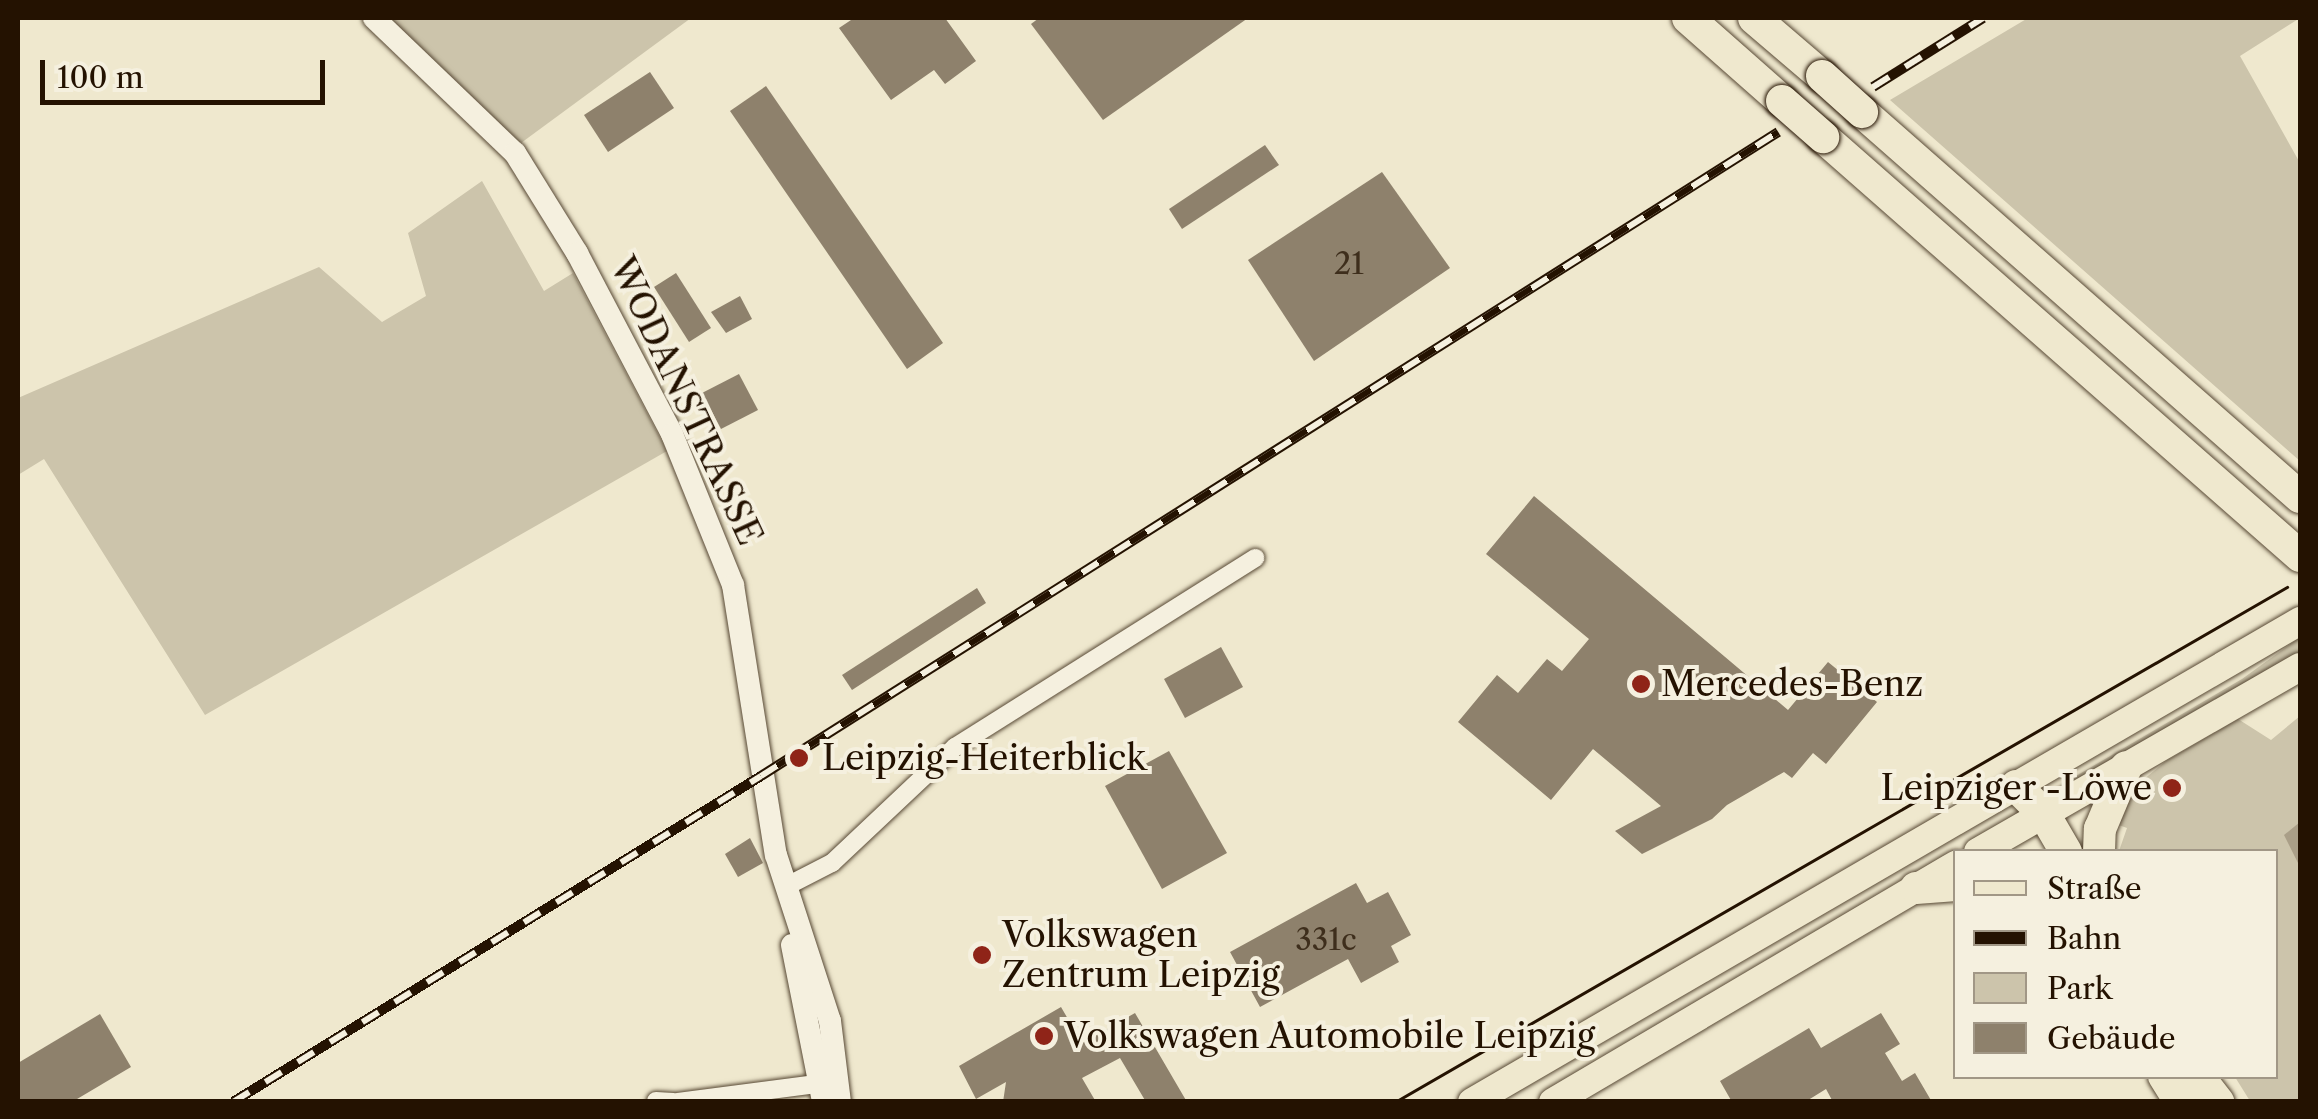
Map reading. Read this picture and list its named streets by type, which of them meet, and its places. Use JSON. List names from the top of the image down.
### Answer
{
  "streets": {
    "street": ["WODANSTRASSE"]
  },
  "places": [
    "Mercedes-Benz",
    "Leipzig-Heiterblick",
    "Leipziger -Löwe",
    "Volkswagen Zentrum Leipzig",
    "Volkswagen Automobile Leipzig"
  ],
  "house_numbers": ["21", "331c"],
  "legend": [
    "Straße",
    "Bahn",
    "Park",
    "Gebäude"
  ],
  "scale_bar": "100 m"
}
